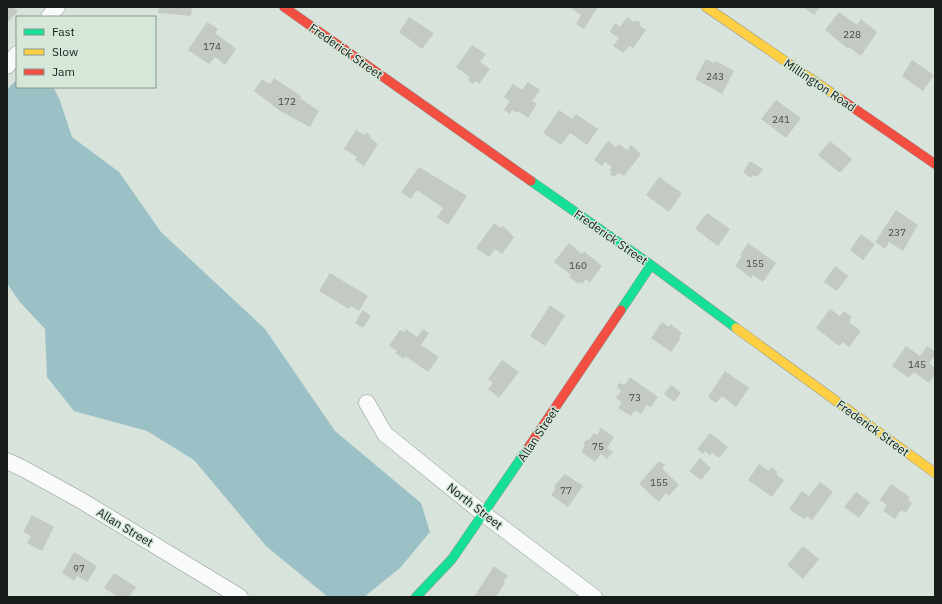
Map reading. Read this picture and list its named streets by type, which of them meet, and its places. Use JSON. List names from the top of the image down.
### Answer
{
  "streets": {
    "street": [
      "Frederick Street",
      "Millington Road",
      "Allan Street",
      "North Street"
    ]
  },
  "crossings": [
    ["Frederick Street", "Allan Street"],
    ["Allan Street", "North Street"]
  ],
  "house_numbers": [
    "228",
    "174",
    "243",
    "172",
    "241",
    "237",
    "155",
    "160",
    "145",
    "73",
    "75",
    "155",
    "77",
    "97"
  ],
  "legend": ["Fast", "Slow", "Jam"]
}
